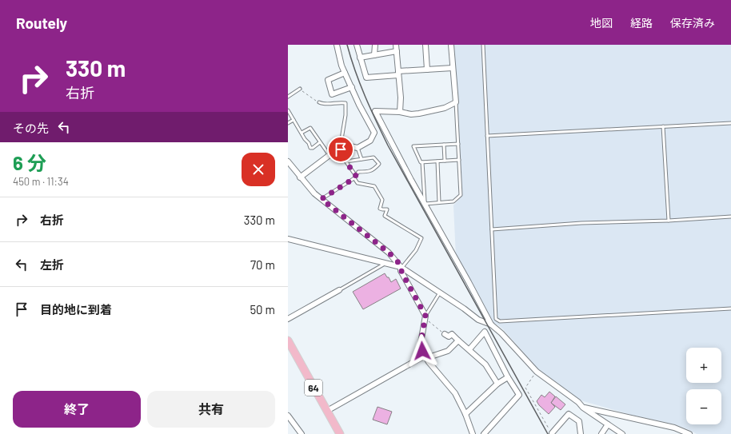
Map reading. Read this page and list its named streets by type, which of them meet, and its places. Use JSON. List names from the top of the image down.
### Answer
{
  "streets": {
    "main road": ["64"]
  },
  "page": {
    "header": "Routely",
    "nav": ["地図", "経路", "保存済み"],
    "turn": ["330 m", "右折"],
    "then": "その先",
    "heading": ["6 分", "450 m · 11:34"],
    "list": [
      {
        "name": "右折",
        "value": "330 m"
      },
      {
        "name": "左折",
        "value": "70 m"
      },
      {
        "name": "目的地に到着",
        "value": "50 m"
      }
    ],
    "map_buttons": ["+", "−"],
    "buttons": ["終了", "共有"]
  }
}
